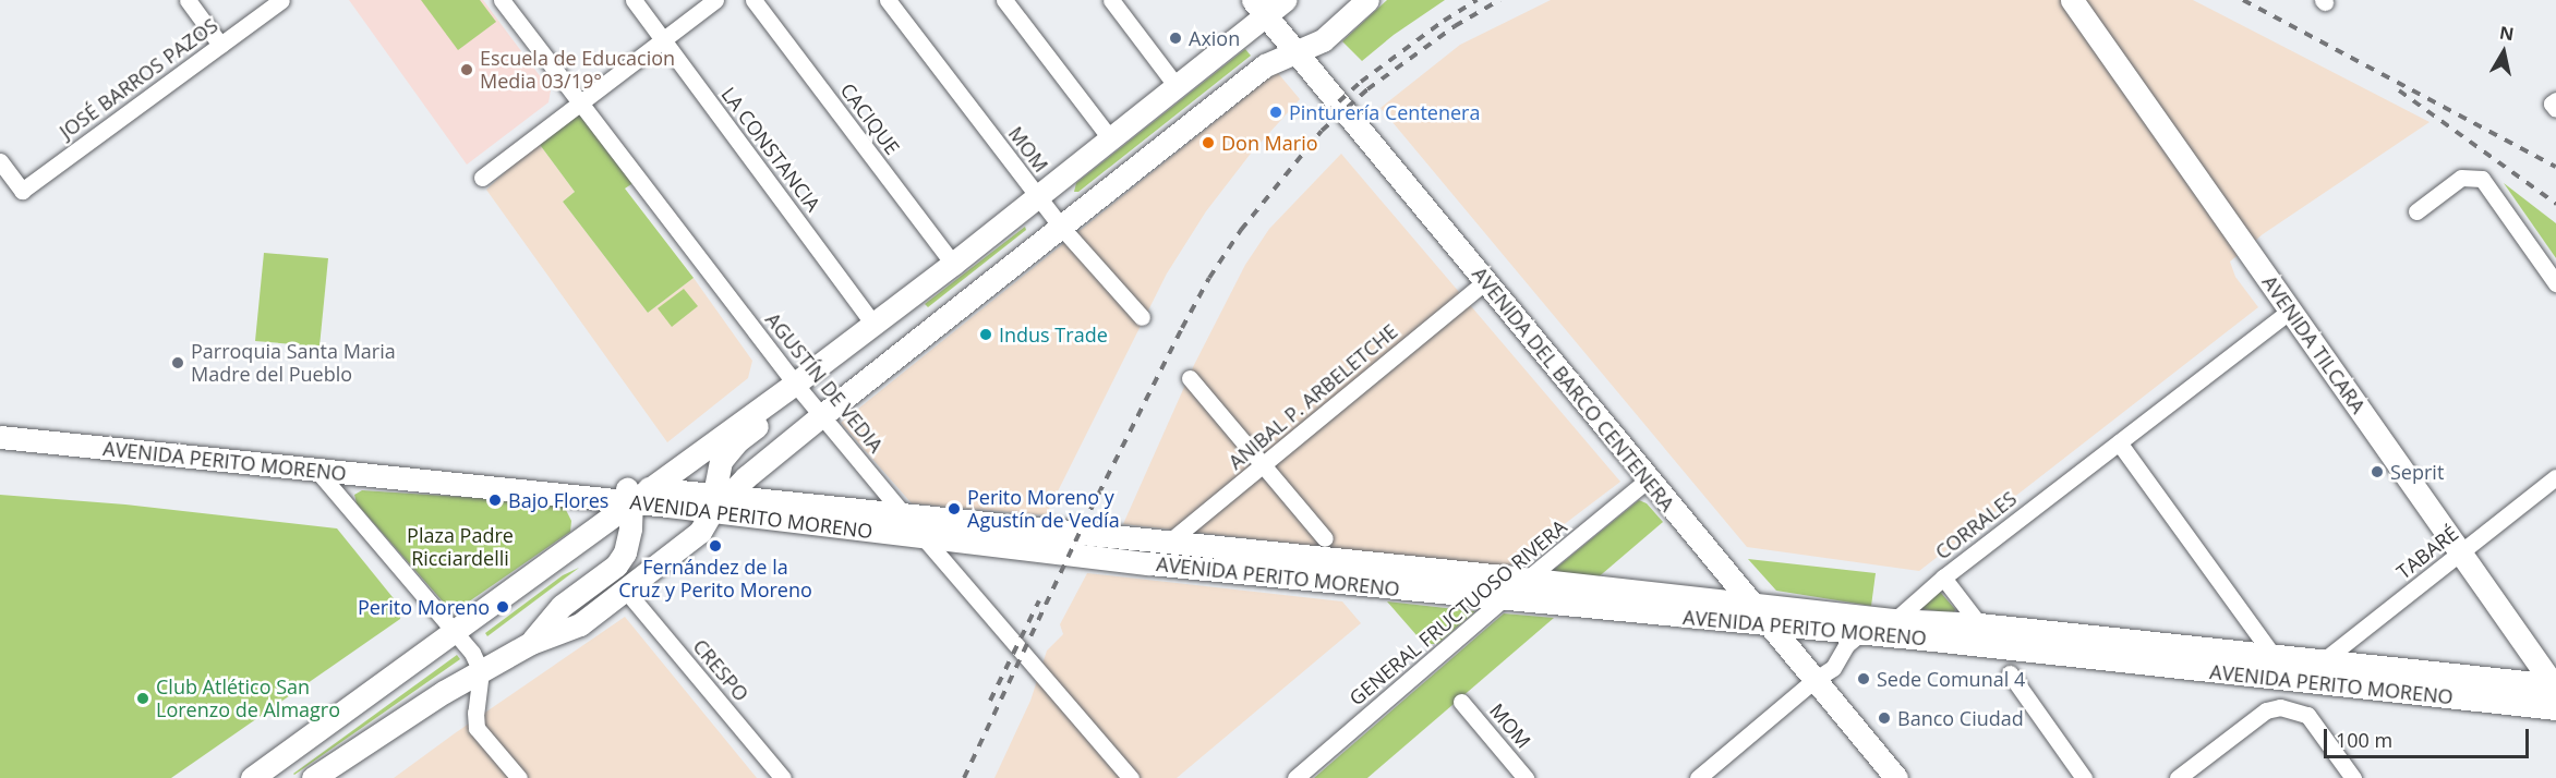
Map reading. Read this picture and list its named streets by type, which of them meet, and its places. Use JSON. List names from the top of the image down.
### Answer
{
  "streets": {
    "main road": ["AVENIDA TILCARA", "AVENIDA DEL BARCO CENTENERA", "AVENIDA PERITO MORENO"],
    "street": [
      "JOSÉ BARROS PAZOS",
      "CACIQUE",
      "LA CONSTANCIA",
      "MOM",
      "AGUSTÍN DE VEDIA",
      "ANIBAL P. ARBELETCHE",
      "CORRALES",
      "TABARÉ",
      "GENERAL FRUCTUOSO RIVERA",
      "CRESPO"
    ]
  },
  "crossings": [
    ["AVENIDA TILCARA", "AVENIDA PERITO MORENO"],
    ["AVENIDA TILCARA", "CORRALES"],
    ["AVENIDA TILCARA", "TABARÉ"],
    ["AGUSTÍN DE VEDIA", "AVENIDA PERITO MORENO"],
    ["AVENIDA DEL BARCO CENTENERA", "ANIBAL P. ARBELETCHE"],
    ["AVENIDA DEL BARCO CENTENERA", "AVENIDA PERITO MORENO"],
    ["AVENIDA DEL BARCO CENTENERA", "CORRALES"],
    ["AVENIDA DEL BARCO CENTENERA", "GENERAL FRUCTUOSO RIVERA"],
    ["ANIBAL P. ARBELETCHE", "AVENIDA PERITO MORENO"],
    ["AVENIDA PERITO MORENO", "CORRALES"],
    ["AVENIDA PERITO MORENO", "TABARÉ"],
    ["AVENIDA PERITO MORENO", "GENERAL FRUCTUOSO RIVERA"]
  ],
  "parks": ["Plaza Padre Ricciardelli"],
  "places": [
    "Axion",
    "Escuela de Educacion Media 03/19°",
    "Pinturería Centenera",
    "Don Mario",
    "Indus Trade",
    "Parroquia Santa Maria Madre del Pueblo",
    "Seprit",
    "Bajo Flores",
    "Perito Moreno y Agustín de Vedía",
    "Fernández de la Cruz y Perito Moreno",
    "Perito Moreno",
    "Sede Comunal 4",
    "Club Atlético San Lorenzo de Almagro",
    "Banco Ciudad"
  ],
  "scale_bar": "100 m",
  "north": "top"
}
